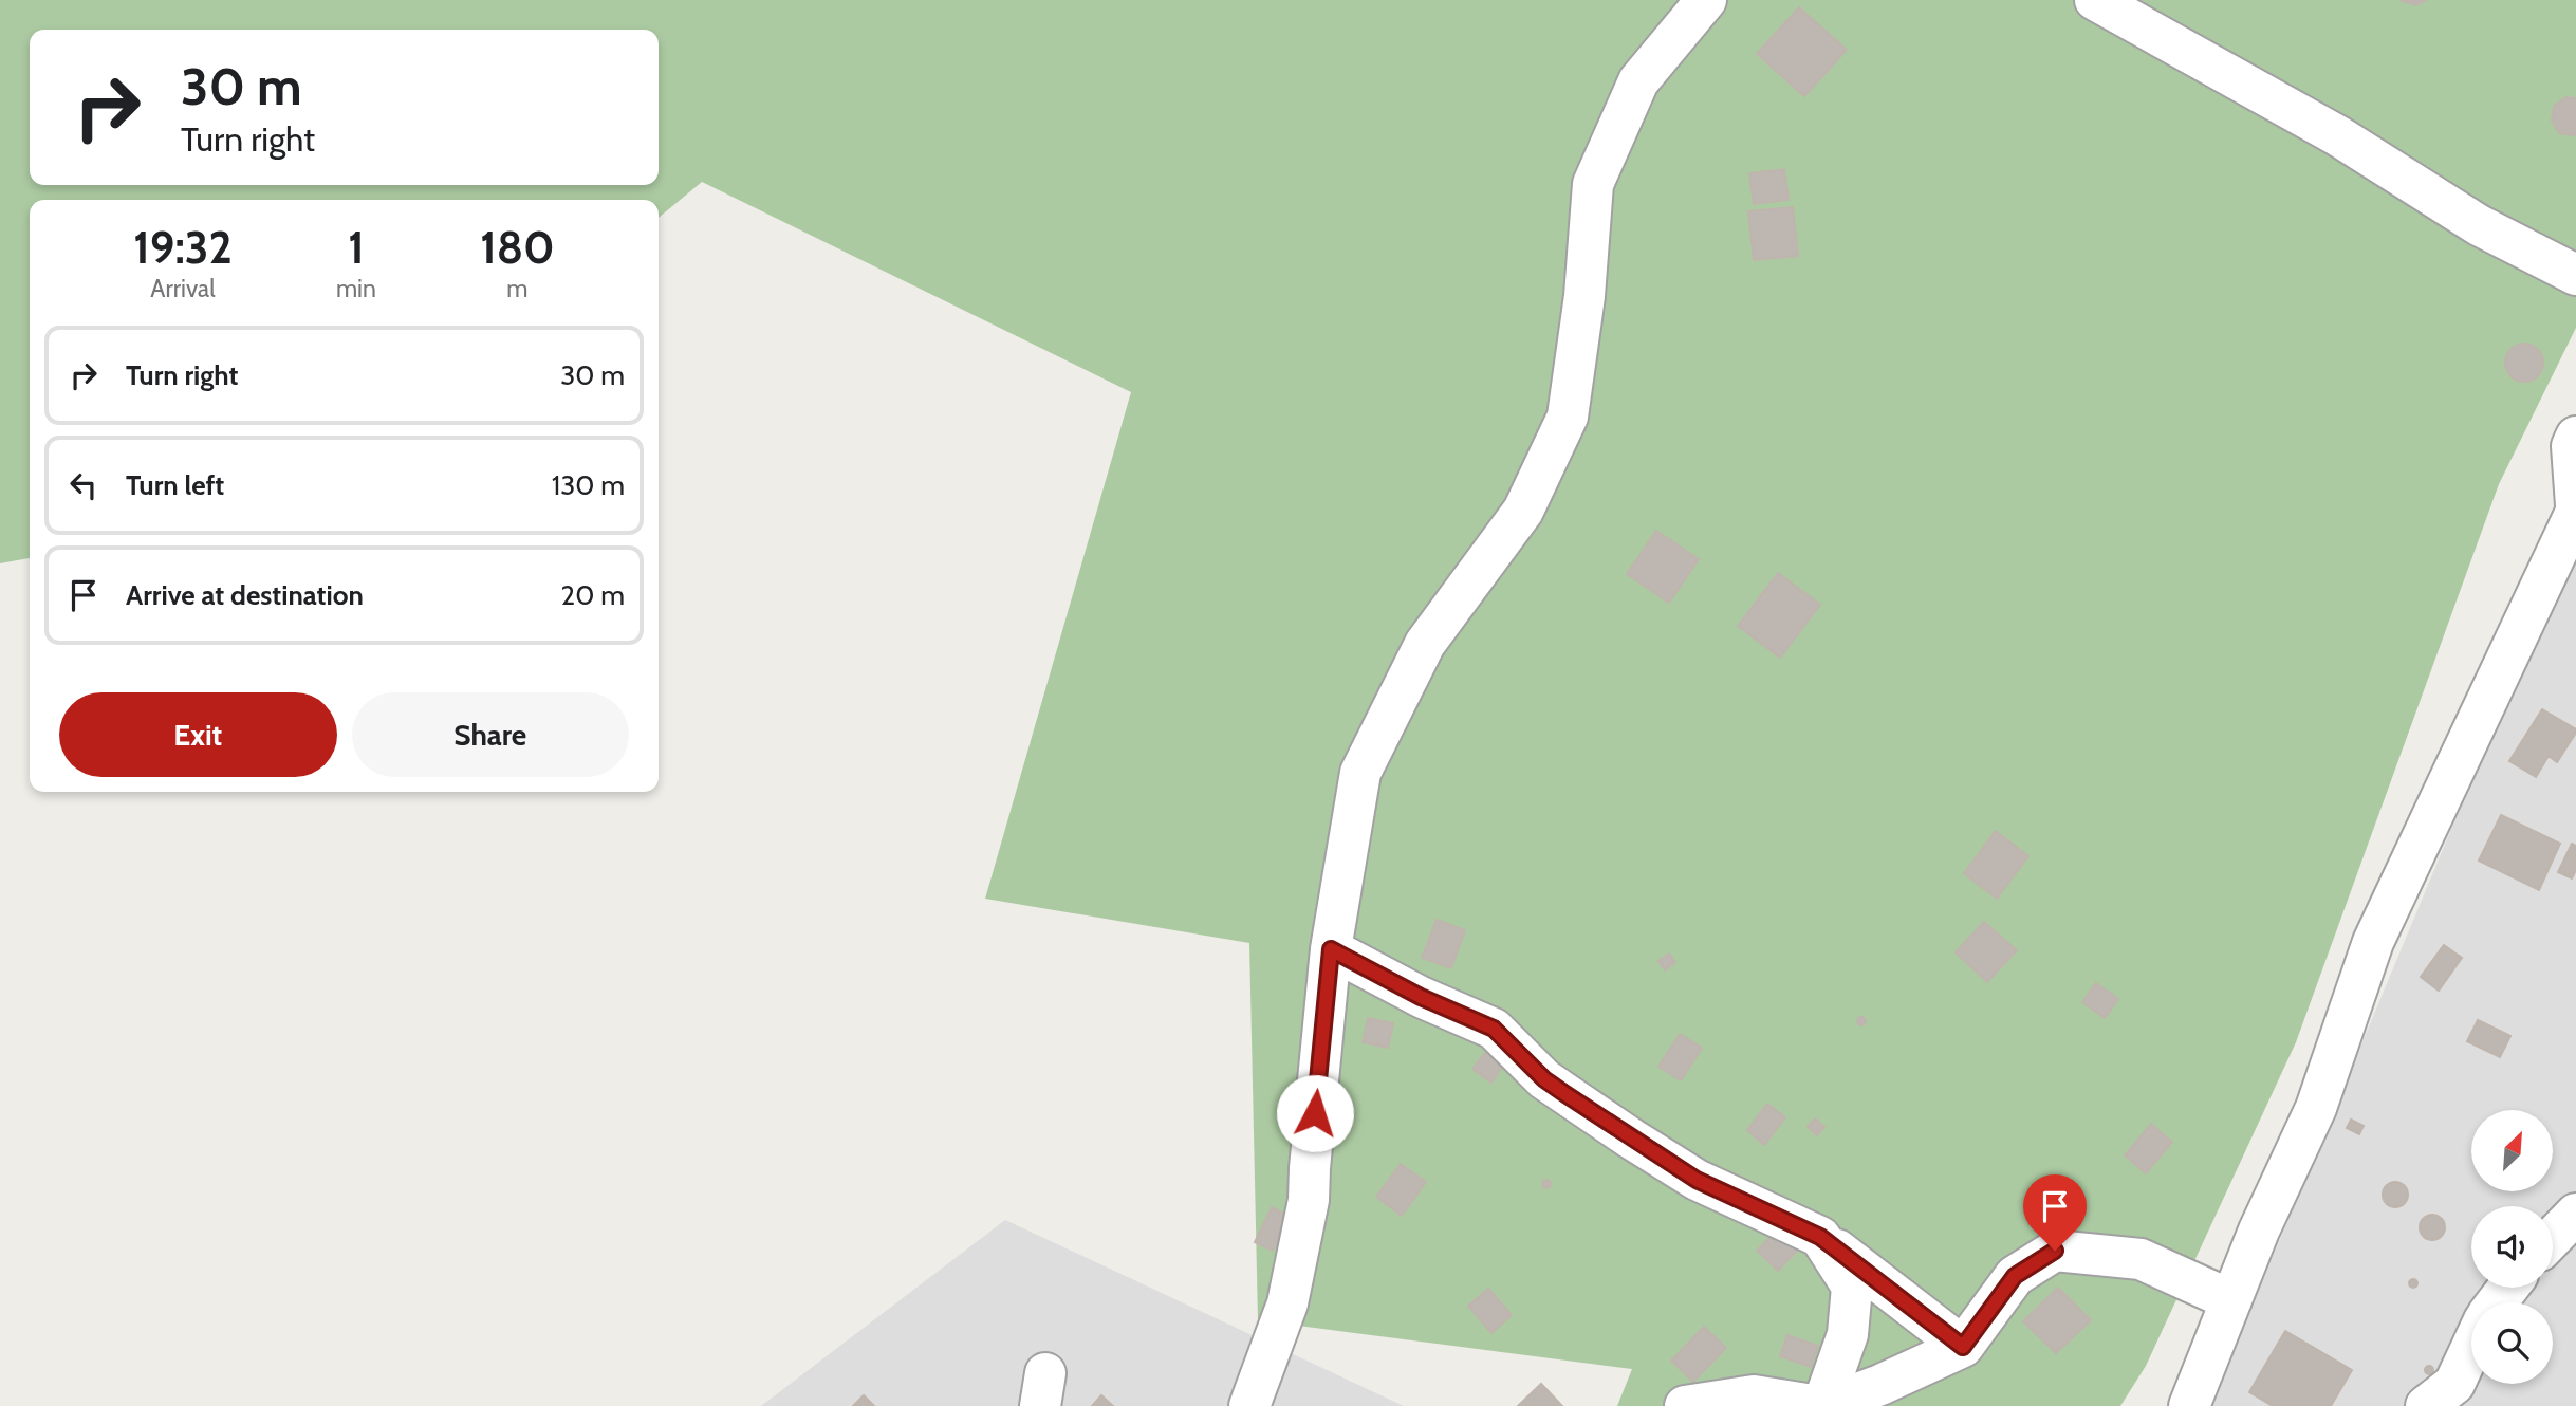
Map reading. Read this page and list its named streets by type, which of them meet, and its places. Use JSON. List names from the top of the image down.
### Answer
{
  "north": "top right",
  "page": {
    "turn": ["30 m", "Turn right"],
    "eta": [
      "19:32",
      "Arrival",
      "1",
      "min",
      "180",
      "m"
    ],
    "list": [
      {
        "name": "Turn right",
        "value": "30 m"
      },
      {
        "name": "Turn left",
        "value": "130 m"
      },
      {
        "name": "Arrive at destination",
        "value": "20 m"
      }
    ],
    "buttons": ["Exit", "Share"]
  }
}
